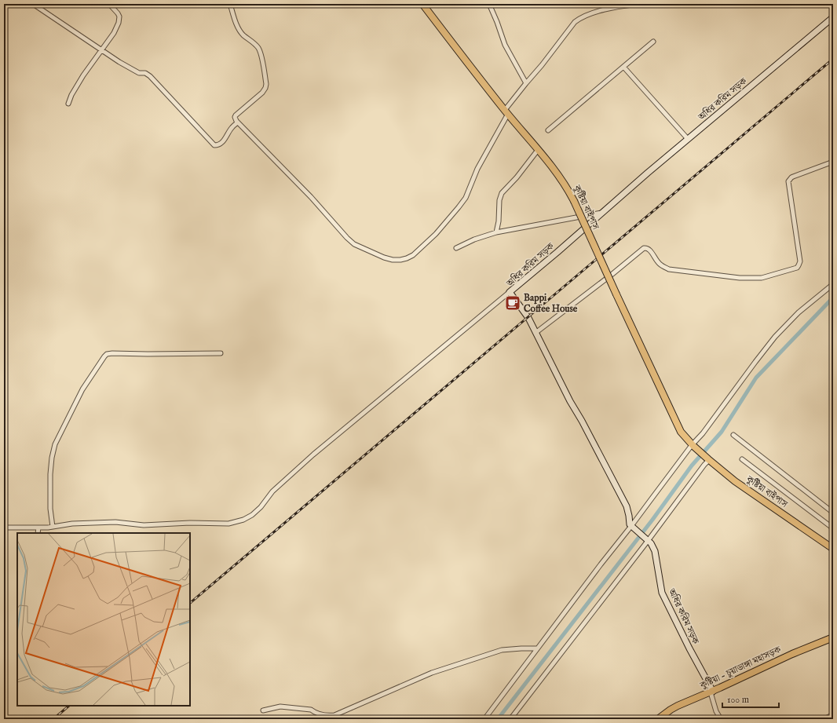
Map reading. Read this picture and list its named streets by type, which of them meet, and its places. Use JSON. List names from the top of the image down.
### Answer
{
  "streets": {
    "main road": ["অধির করিম সড়ক", "কুষ্টিয়া বাইপাস", "কুষ্টিয়া - চুয়াডাঙ্গা মহাসড়ক"]
  },
  "crossings": [
    ["অধির করিম সড়ক", "কুষ্টিয়া - চুয়াডাঙ্গা মহাসড়ক"]
  ],
  "places": {
    "cafe": ["Bappi Coffee House"]
  },
  "scale_bar": "100 m"
}
